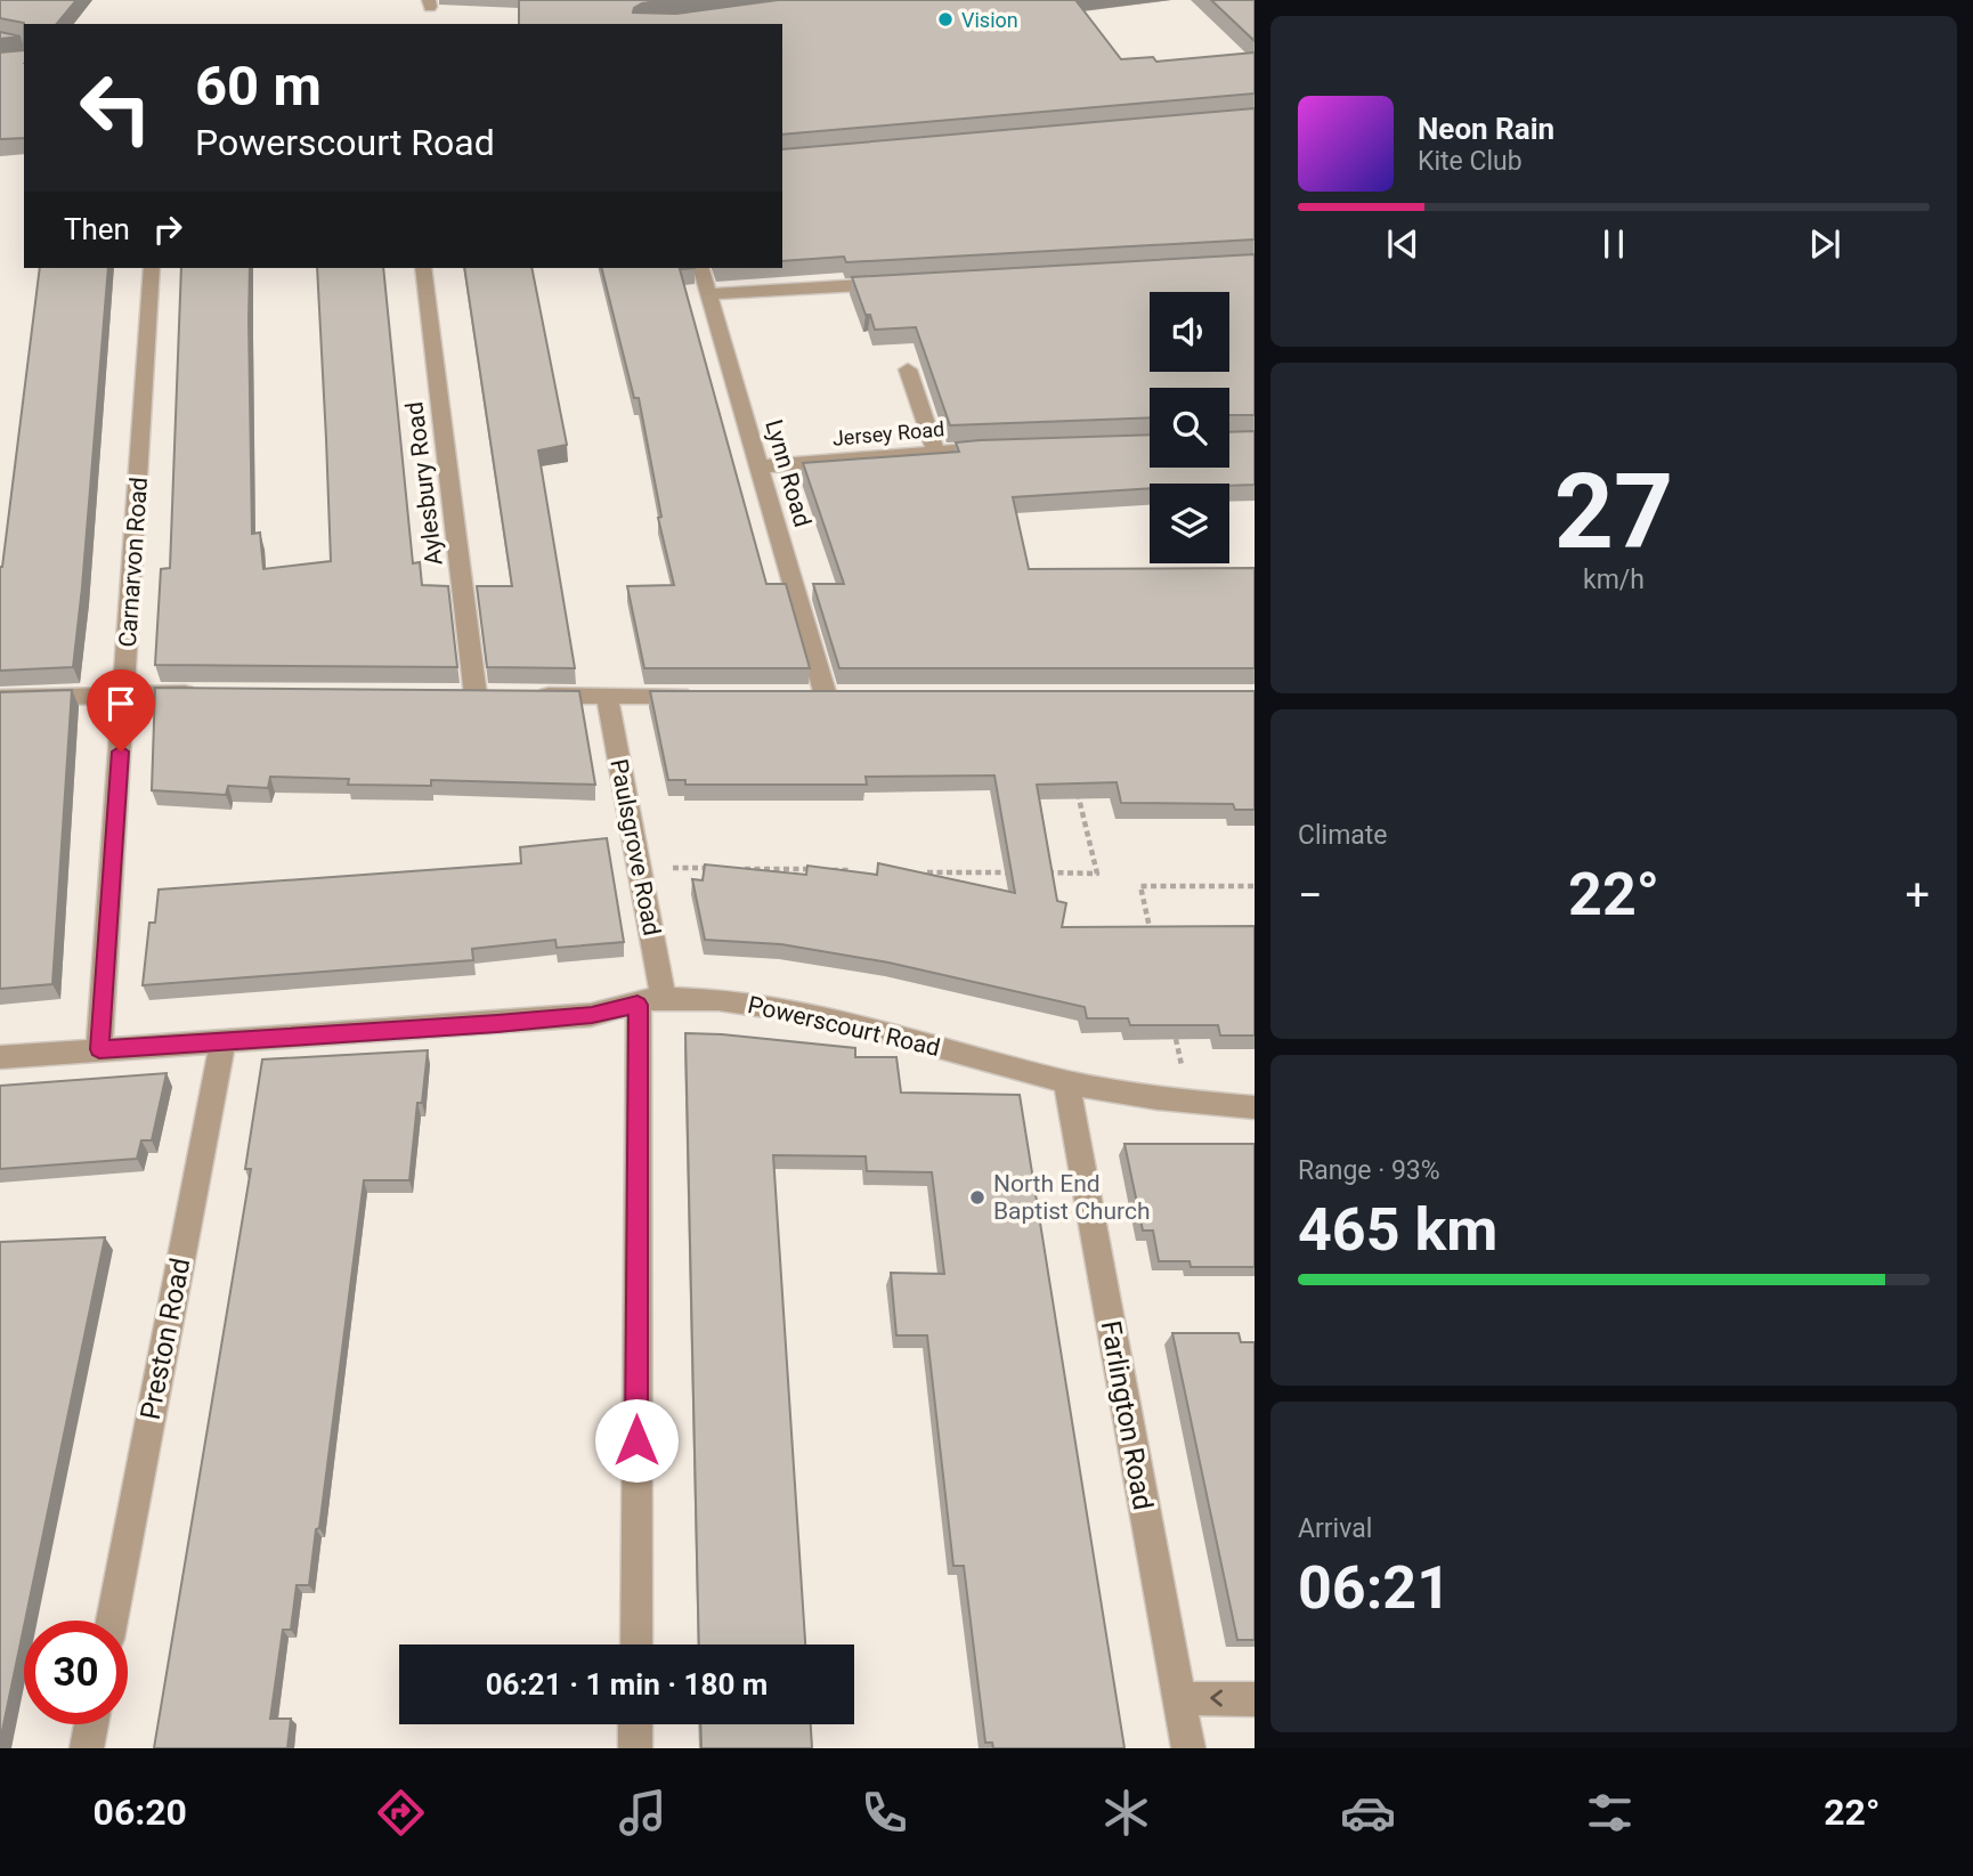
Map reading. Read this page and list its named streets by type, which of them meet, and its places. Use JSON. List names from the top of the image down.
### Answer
{
  "streets": {
    "street": [
      "Jersey Road",
      "Lynn Road",
      "Aylesbury Road",
      "Carnarvon Road",
      "Paulsgrove Road",
      "Powerscourt Road",
      "Preston Road",
      "Farlington Road"
    ]
  },
  "crossings": [
    ["Jersey Road", "Lynn Road"],
    ["Carnarvon Road", "Powerscourt Road"],
    ["Paulsgrove Road", "Powerscourt Road"],
    ["Powerscourt Road", "Preston Road"],
    ["Powerscourt Road", "Farlington Road"]
  ],
  "places": ["Vision", "North End Baptist Church"],
  "page": {
    "turn": ["60 m", "Powerscourt Road"],
    "song": ["Neon Rain", "Kite Club"],
    "then": "Then",
    "tile": [
      ["27", "km/h"],
      "Climate",
      ["Range · 93%", "465 km"],
      ["Arrival", "06:21"]
    ],
    "heat": ["−", "22°", "+"],
    "limit": "30",
    "trip": "06:21 · 1 min · 180 m",
    "tabs": ["06:20", "22°"]
  }
}
